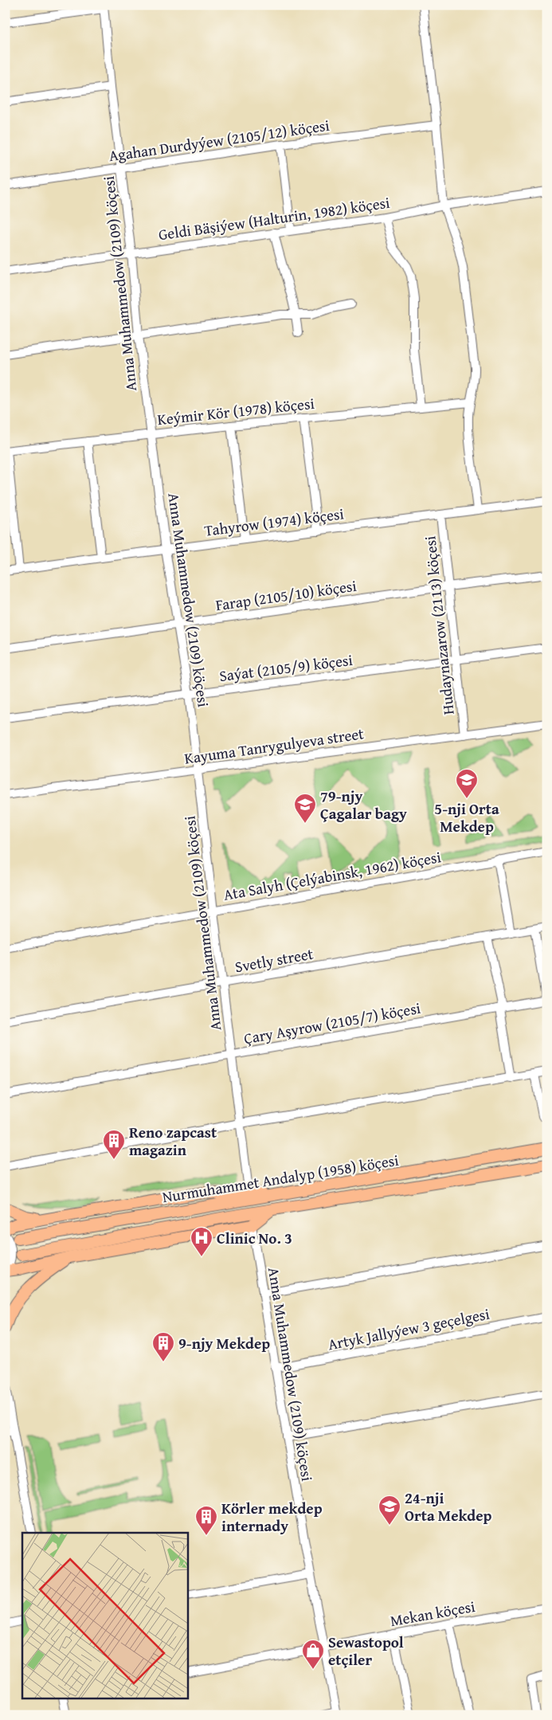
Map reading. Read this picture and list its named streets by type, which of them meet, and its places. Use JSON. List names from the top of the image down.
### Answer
{
  "streets": {
    "main road": ["Nurmuhammet Andalyp (1958) köçesi"],
    "street": [
      "Agahan Durdyýew (2105/12) köçesi",
      "Geldi Bäşiýew (Halturin, 1982) köçesi",
      "Anna Muhammedow (2109) köçesi",
      "Keýmir Kör (1978) köçesi",
      "Tahyrow (1974) köçesi",
      "Farap (2105/10) köçesi",
      "Hudaynazarow (2113) köçesi",
      "Saýat (2105/9) köçesi",
      "Kayuma Tanrygulyeva street",
      "Ata Salyh (Çelýabinsk, 1962) köçesi",
      "Svetly street",
      "Çary Aşyrow (2105/7) köçesi",
      "Artyk Jallyýew 3 geçelgesi",
      "Mekan köçesi"
    ]
  },
  "crossings": [
    ["Agahan Durdyýew (2105/12) köçesi", "Anna Muhammedow (2109) köçesi"],
    ["Geldi Bäşiýew (Halturin, 1982) köçesi", "Anna Muhammedow (2109) köçesi"],
    ["Anna Muhammedow (2109) köçesi", "Keýmir Kör (1978) köçesi"],
    ["Anna Muhammedow (2109) köçesi", "Tahyrow (1974) köçesi"],
    ["Anna Muhammedow (2109) köçesi", "Farap (2105/10) köçesi"],
    ["Anna Muhammedow (2109) köçesi", "Saýat (2105/9) köçesi"],
    ["Anna Muhammedow (2109) köçesi", "Kayuma Tanrygulyeva street"],
    ["Anna Muhammedow (2109) köçesi", "Ata Salyh (Çelýabinsk, 1962) köçesi"],
    ["Anna Muhammedow (2109) köçesi", "Svetly street"],
    ["Anna Muhammedow (2109) köçesi", "Çary Aşyrow (2105/7) köçesi"],
    ["Anna Muhammedow (2109) köçesi", "Nurmuhammet Andalyp (1958) köçesi"],
    ["Anna Muhammedow (2109) köçesi", "Artyk Jallyýew 3 geçelgesi"],
    ["Anna Muhammedow (2109) köçesi", "Mekan köçesi"],
    ["Tahyrow (1974) köçesi", "Hudaynazarow (2113) köçesi"],
    ["Farap (2105/10) köçesi", "Hudaynazarow (2113) köçesi"],
    ["Hudaynazarow (2113) köçesi", "Saýat (2105/9) köçesi"],
    ["Hudaynazarow (2113) köçesi", "Kayuma Tanrygulyeva street"]
  ],
  "places": {
    "school or university": ["5-nji Orta Mekdep", "79-njy Çagalar bagy", "24-nji Orta Mekdep"],
    "building": ["Reno zapcast magazin", "9-njy Mekdep", "Körler mekdep internady"],
    "hospital": ["Clinic No. 3"],
    "shop": ["Sewastopol etçiler"]
  }
}
